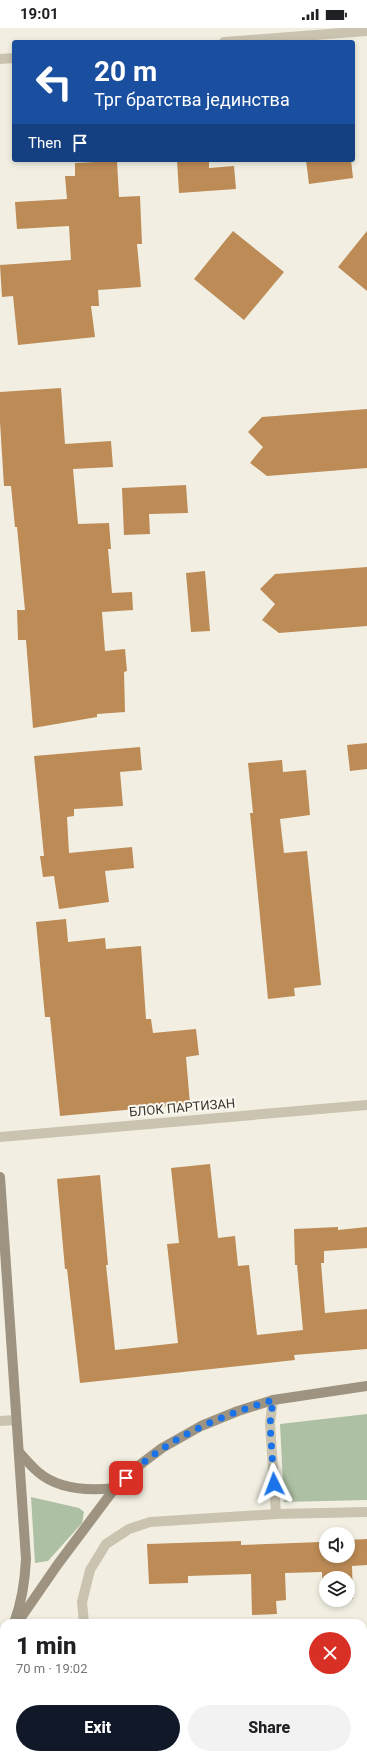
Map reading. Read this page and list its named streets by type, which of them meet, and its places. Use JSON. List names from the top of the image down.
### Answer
{
  "streets": {
    "street": ["БЛОК ПАРТИЗАН"]
  },
  "page": {
    "status": "19:01",
    "turn": ["20 m", "Трг братства јединства"],
    "then": "Then",
    "heading": ["1 min", "70 m · 19:02"],
    "buttons": ["Exit", "Share"]
  }
}
